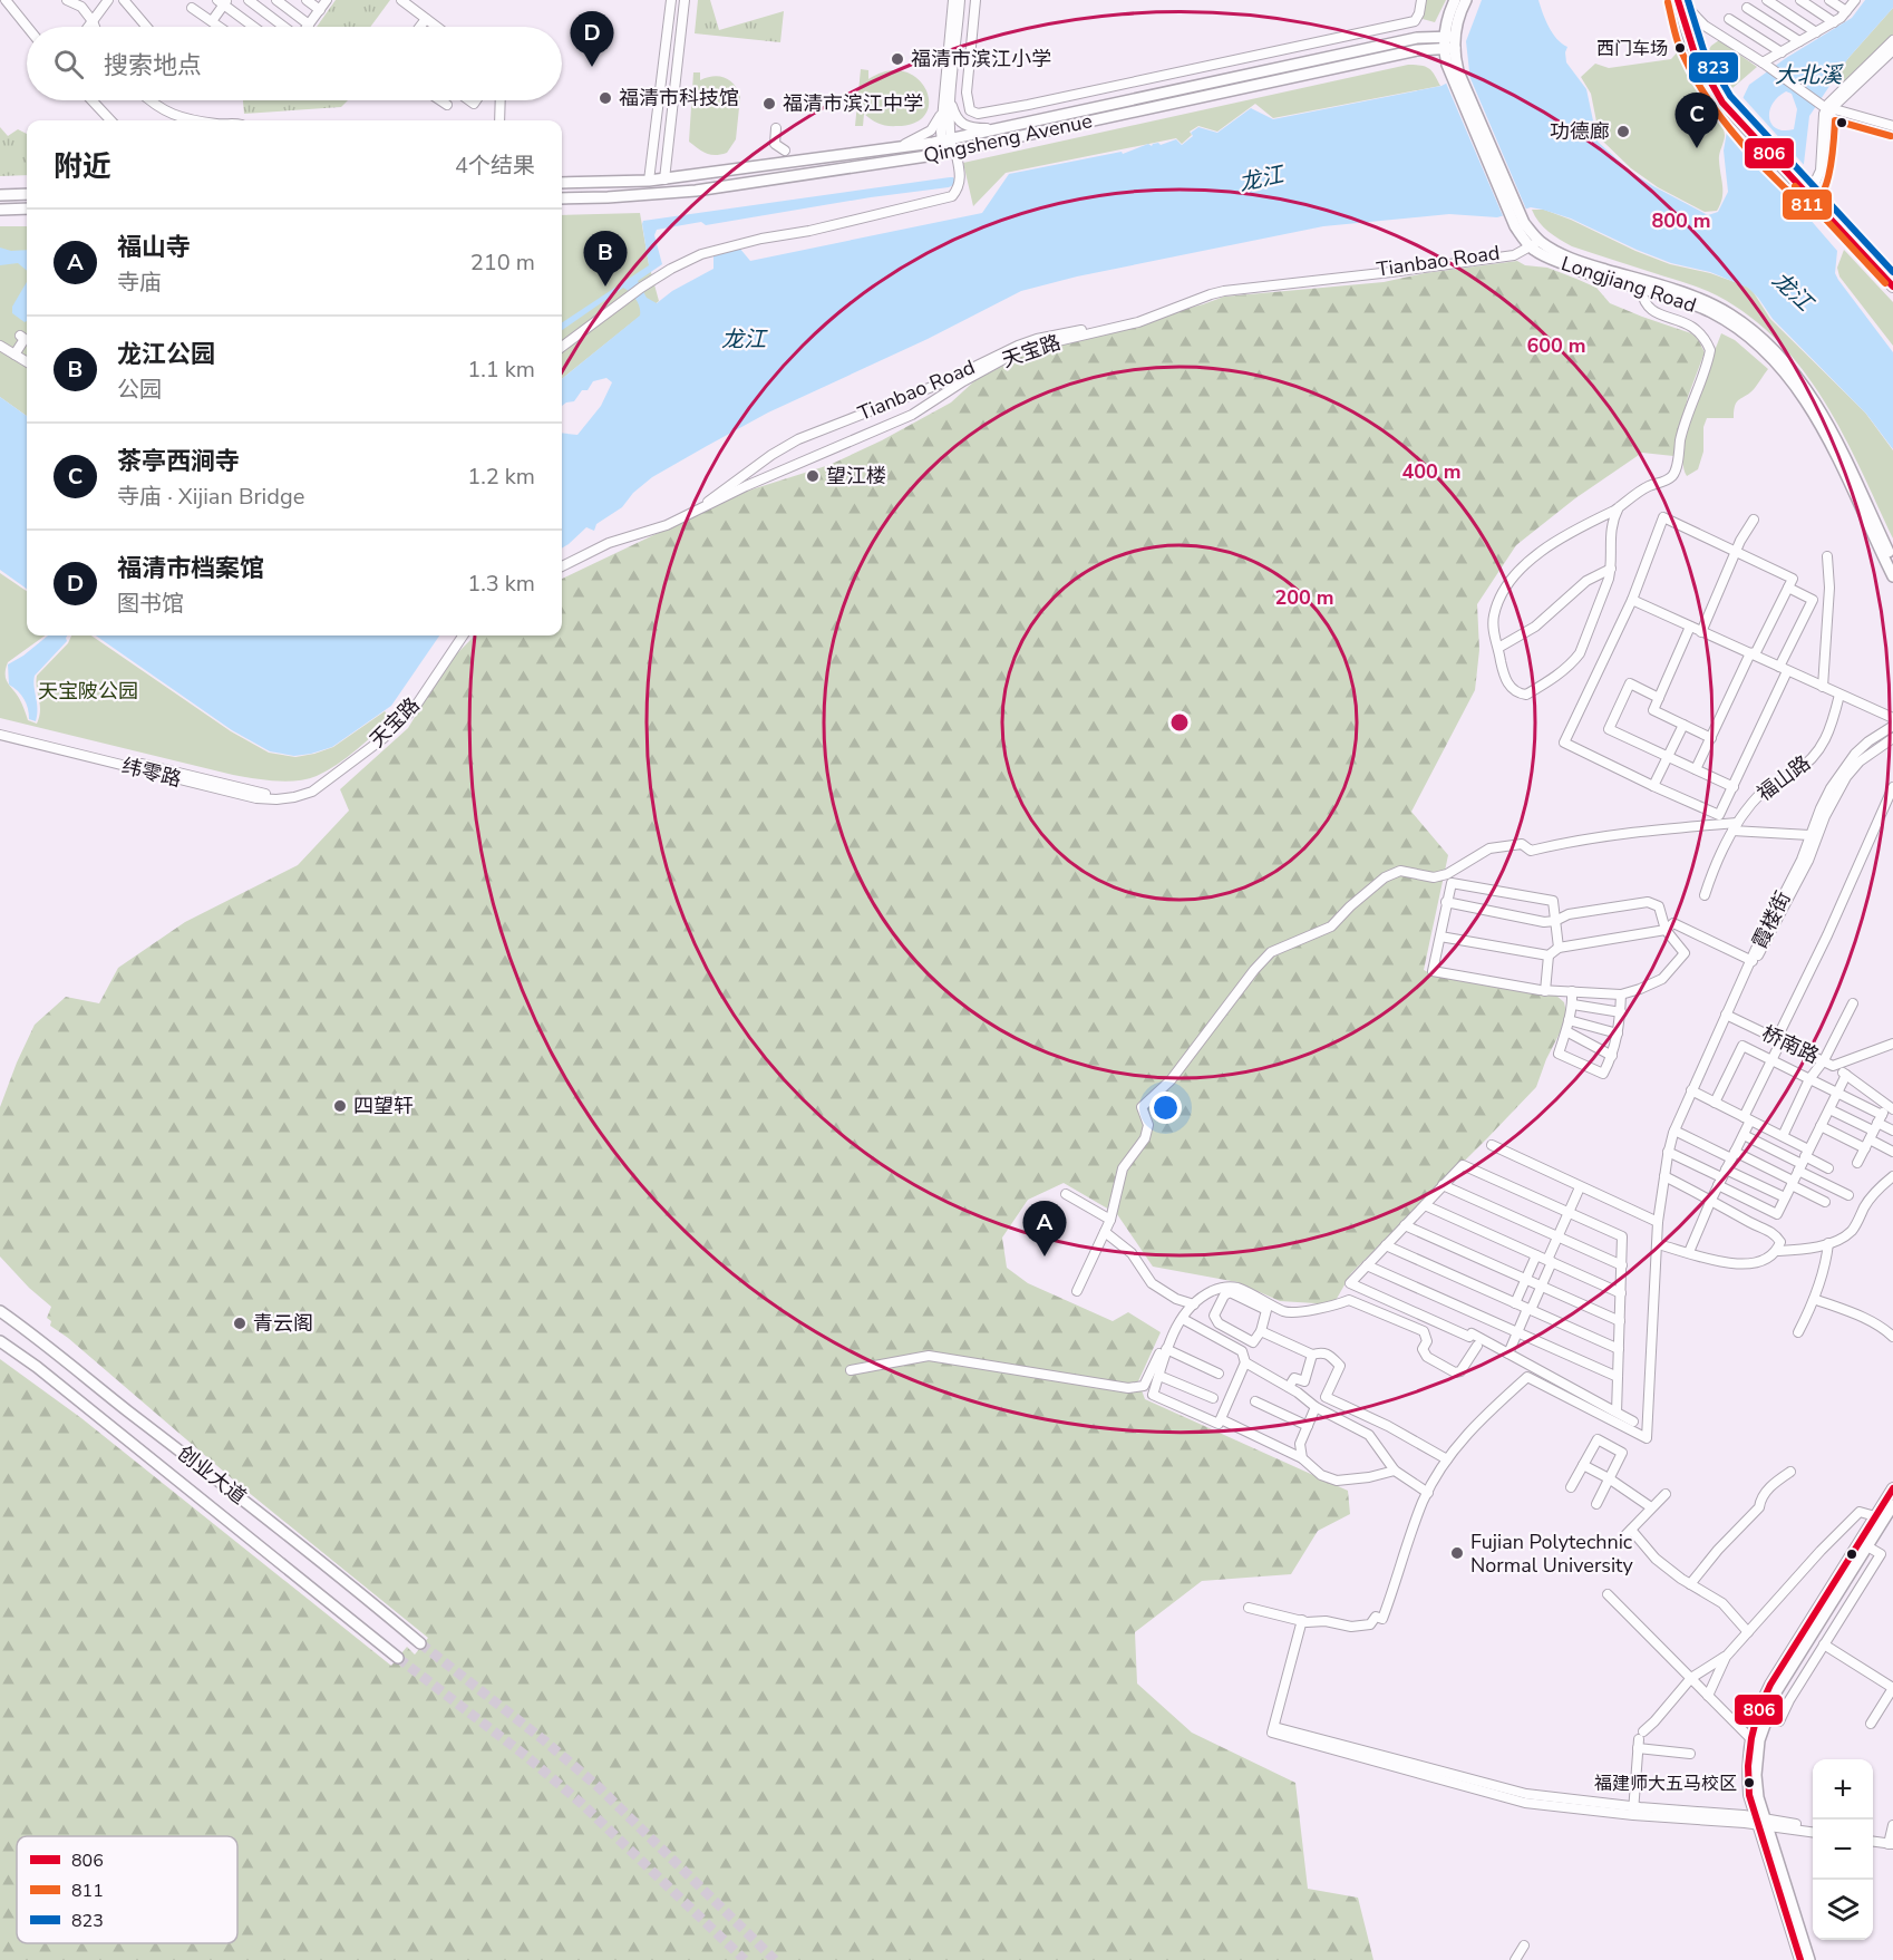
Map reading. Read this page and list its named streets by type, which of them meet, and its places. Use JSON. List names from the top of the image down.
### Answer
{
  "streets": {
    "main road": ["Qingsheng Avenue", "Longjiang Road", "创业大道"],
    "street": [
      "Tianbao Road",
      "天宝路",
      "纬零路",
      "福山路",
      "霞楼街",
      "桥南路"
    ]
  },
  "crossings": [
    ["Qingsheng Avenue", "Longjiang Road"],
    ["Tianbao Road", "Longjiang Road"],
    ["Tianbao Road", "天宝路"],
    ["Longjiang Road", "天宝路"],
    ["天宝路", "纬零路"]
  ],
  "water": ["大北溪", "龙江"],
  "parks": ["天宝陂公园"],
  "places": [
    "西门车场",
    "福清市滨江小学",
    "福清市科技馆",
    "福清市滨江中学",
    "功德廊",
    "望江楼",
    "四望轩",
    "青云阁",
    "Fujian Polytechnic Normal University",
    "福建师大五马校区"
  ],
  "lines": ["transit line 806", "transit line 823", "transit line 811"],
  "legend": ["806", "811", "823"],
  "page": {
    "pins": [
      "D",
      "C",
      "B",
      "A"
    ],
    "search": "搜索地点",
    "heading": ["附近", "4个结果"],
    "list": [
      {
        "mark": "A",
        "name": "福山寺",
        "note": "寺庙",
        "value": "210 m"
      },
      {
        "mark": "B",
        "name": "龙江公园",
        "note": "公园",
        "value": "1.1 km"
      },
      {
        "mark": "C",
        "name": "茶亭西涧寺",
        "note": "寺庙 · Xijian Bridge",
        "value": "1.2 km"
      },
      {
        "mark": "D",
        "name": "福清市档案馆",
        "note": "图书馆",
        "value": "1.3 km"
      }
    ],
    "map_buttons": ["+", "−"]
  },
  "rings": [
    "800 m",
    "600 m",
    "400 m",
    "200 m"
  ]
}
